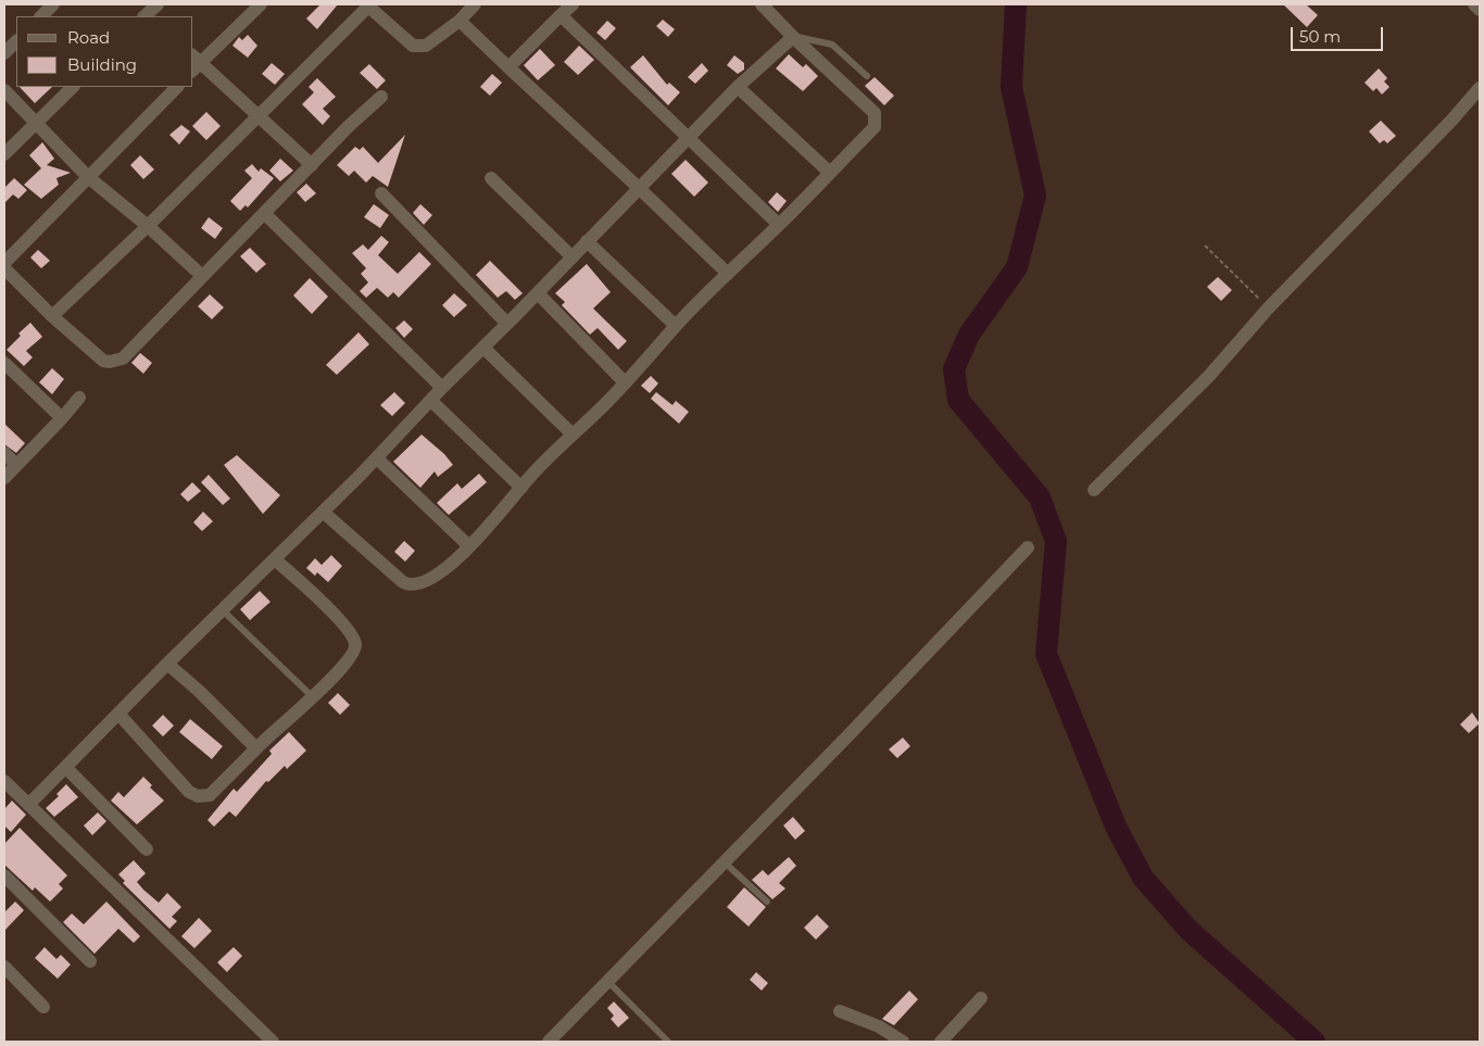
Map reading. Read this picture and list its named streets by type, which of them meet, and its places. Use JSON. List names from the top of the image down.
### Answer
{
  "legend": ["Road", "Building"],
  "scale_bar": "50 m"
}
